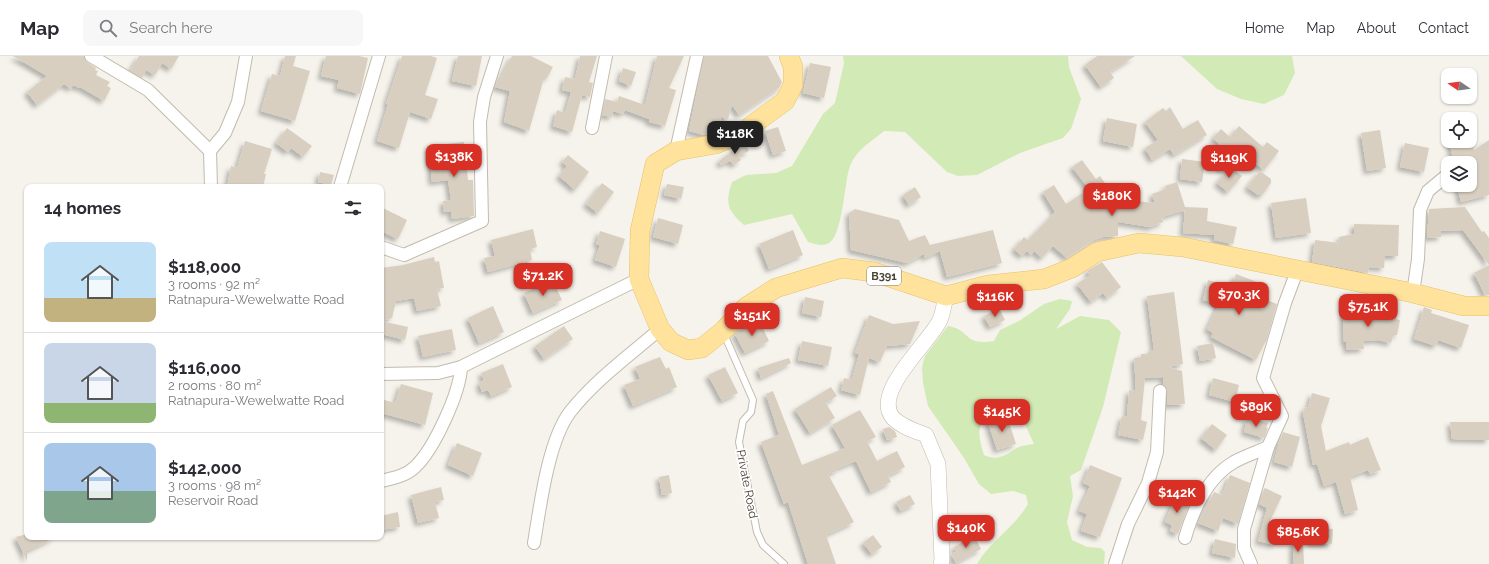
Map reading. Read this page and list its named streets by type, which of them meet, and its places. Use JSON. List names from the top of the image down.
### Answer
{
  "streets": {
    "main road": ["B391"],
    "lane": ["Private Road"]
  },
  "crossings": [
    ["B391", "Private Road"]
  ],
  "north": "left",
  "page": {
    "header": "Map",
    "search": "Search here",
    "nav": [
      "Home",
      "Map",
      "About",
      "Contact"
    ],
    "price": [
      "$118K",
      "$138K",
      "$119K",
      "$180K",
      "$71.2K",
      "$70.3K",
      "$116K",
      "$75.1K",
      "$151K",
      "$89K",
      "$145K",
      "$142K",
      "$140K",
      "$85.6K"
    ],
    "heading": "14 homes",
    "list": [
      {
        "name": "$118,000",
        "note": "3 rooms · 92 m² · Ratnapura-Wewelwatte Road"
      },
      {
        "name": "$116,000",
        "note": "2 rooms · 80 m² · Ratnapura-Wewelwatte Road"
      },
      {
        "name": "$142,000",
        "note": "3 rooms · 98 m² · Reservoir Road"
      }
    ]
  }
}
